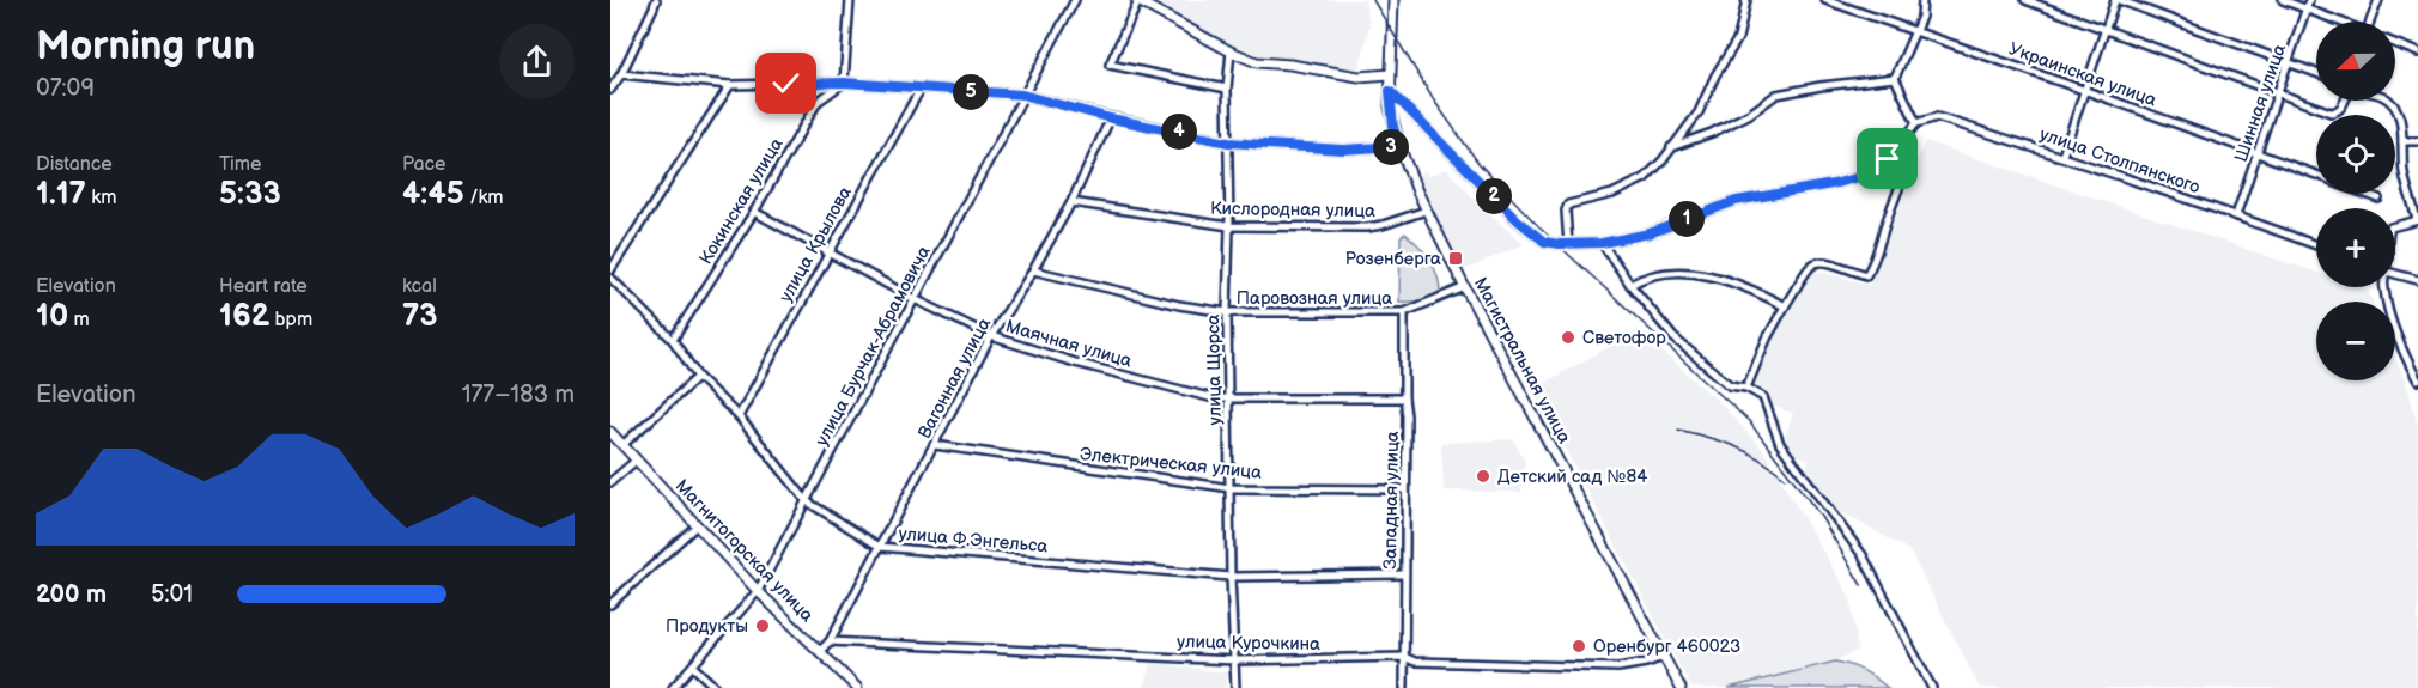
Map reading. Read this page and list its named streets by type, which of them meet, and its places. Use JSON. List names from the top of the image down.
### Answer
{
  "streets": {
    "street": [
      "Украинская улица",
      "Шинная улица",
      "улица Столпянского",
      "Кокинская улица",
      "Кислородная улица",
      "улица Крылова",
      "Паровозная улица",
      "Маячная улица",
      "улица Бурчак-Абрамовича",
      "Магистральная улица",
      "улица Щорса",
      "Вагонная улица",
      "Электрическая улица",
      "Западная улица",
      "улица Ф.Энгельса",
      "Магнитогорская улица",
      "улица Курочкина"
    ]
  },
  "crossings": [
    ["Украинская улица", "Шинная улица"],
    ["Шинная улица", "улица Столпянского"],
    ["Кокинская улица", "Маячная улица"],
    ["Кокинская улица", "улица Ф.Энгельса"],
    ["Кислородная улица", "Магистральная улица"],
    ["Кислородная улица", "улица Щорса"],
    ["Кислородная улица", "Вагонная улица"],
    ["улица Крылова", "Маячная улица"],
    ["улица Крылова", "улица Ф.Энгельса"],
    ["Паровозная улица", "Магистральная улица"],
    ["Паровозная улица", "улица Щорса"],
    ["Паровозная улица", "Вагонная улица"],
    ["Паровозная улица", "Западная улица"],
    ["Маячная улица", "улица Бурчак-Абрамовича"],
    ["Маячная улица", "улица Щорса"],
    ["Маячная улица", "Вагонная улица"],
    ["Маячная улица", "Западная улица"],
    ["улица Бурчак-Абрамовича", "улица Ф.Энгельса"],
    ["улица Бурчак-Абрамовича", "Магнитогорская улица"],
    ["Магистральная улица", "улица Курочкина"],
    ["улица Щорса", "Электрическая улица"],
    ["улица Щорса", "улица Ф.Энгельса"],
    ["улица Щорса", "улица Курочкина"],
    ["Вагонная улица", "Электрическая улица"],
    ["Вагонная улица", "улица Ф.Энгельса"],
    ["Вагонная улица", "Магнитогорская улица"],
    ["Вагонная улица", "улица Курочкина"],
    ["Электрическая улица", "Западная улица"],
    ["Западная улица", "улица Ф.Энгельса"],
    ["Западная улица", "улица Курочкина"]
  ],
  "places": {
    "transit": ["Розенберга"],
    "other": [
      "Светофор",
      "Детский сад №84",
      "Продукты",
      "Оренбург 460023"
    ]
  },
  "north": "left",
  "page": {
    "heading": ["Morning run", "07:09"],
    "map_buttons": ["+", "−"],
    "pins": [
      "5",
      "4",
      "3",
      "2",
      "1"
    ],
    "stats": [
      ["Distance", "1.17 km"],
      ["Time", "5:33"],
      ["Pace", "4:45 /km"],
      ["Elevation", "10 m"],
      ["Heart rate", "162 bpm"],
      ["kcal", "73"]
    ],
    "chart": ["Elevation", "177–183 m"],
    "list": [
      {
        "name": "200 m",
        "note": "5:01"
      }
    ]
  }
}
